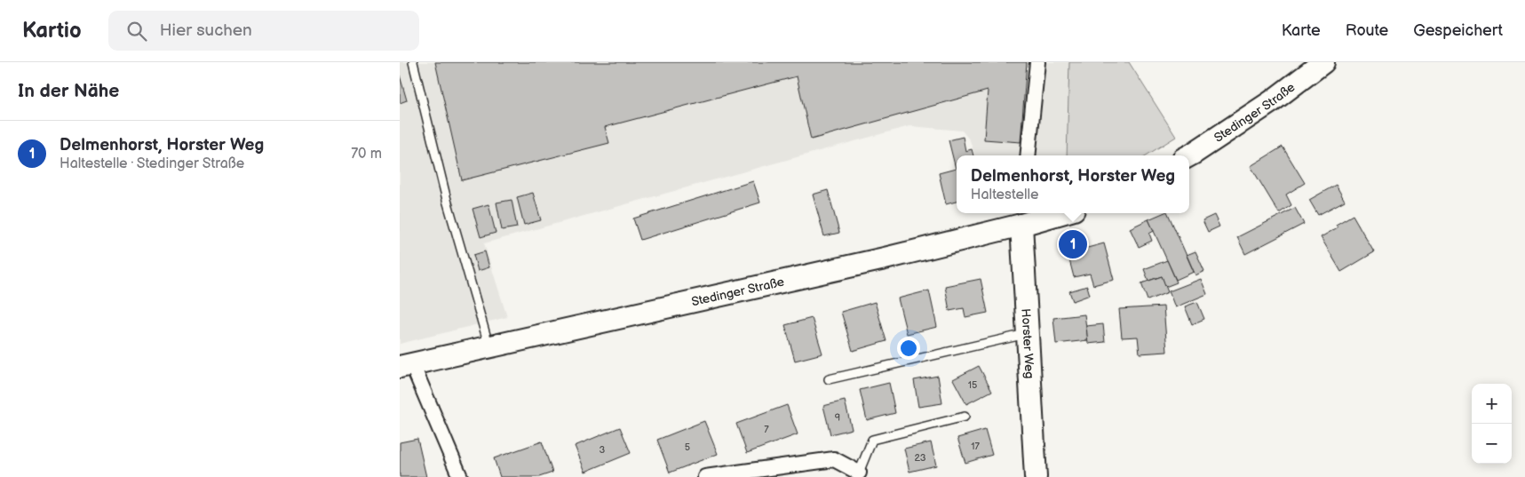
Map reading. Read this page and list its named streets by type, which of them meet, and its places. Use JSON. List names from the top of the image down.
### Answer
{
  "streets": {
    "main road": ["Stedinger Straße", "Horster Weg"]
  },
  "crossings": [
    ["Stedinger Straße", "Horster Weg"]
  ],
  "house_numbers": [
    "15",
    "9",
    "7",
    "17",
    "5",
    "3",
    "23"
  ],
  "page": {
    "header": "Kartio",
    "search": "Hier suchen",
    "nav": ["Karte", "Route", "Gespeichert"],
    "heading": "In der Nähe",
    "list": [
      {
        "mark": "1",
        "name": "Delmenhorst, Horster Weg",
        "note": "Haltestelle · Stedinger Straße",
        "value": "70 m"
      }
    ],
    "popup": ["Delmenhorst, Horster Weg", "Haltestelle"],
    "pins": "1",
    "map_buttons": ["+", "−"]
  }
}
